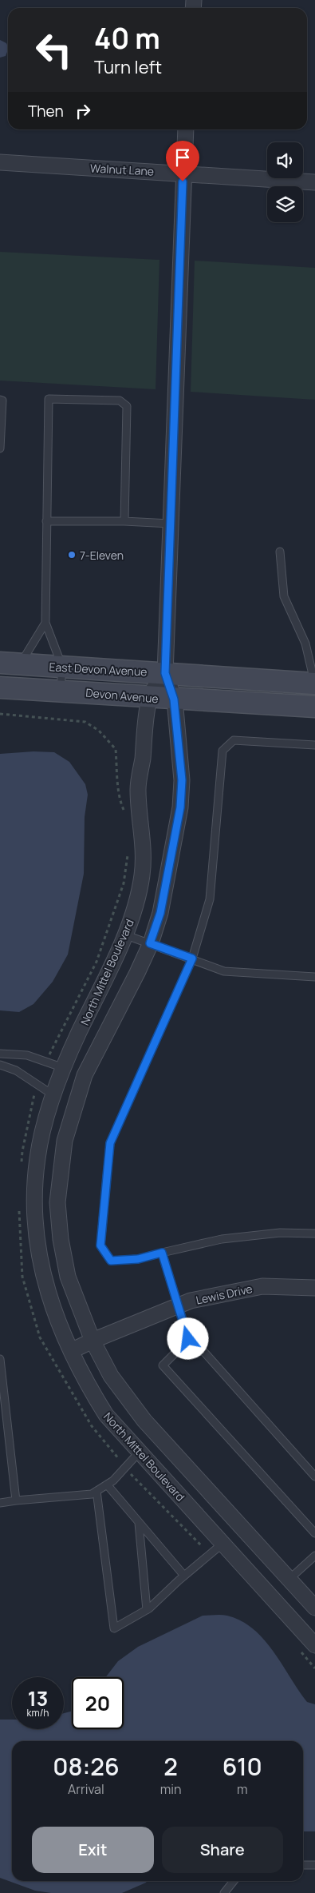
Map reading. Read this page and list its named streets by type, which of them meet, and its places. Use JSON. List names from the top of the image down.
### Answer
{
  "streets": {
    "main road": ["East Devon Avenue", "Devon Avenue"],
    "street": ["Walnut Lane", "North Mittel Boulevard", "Lewis Drive"]
  },
  "crossings": [
    ["East Devon Avenue", "North Mittel Boulevard"],
    ["Devon Avenue", "North Mittel Boulevard"],
    ["North Mittel Boulevard", "Lewis Drive"]
  ],
  "places": ["7-Eleven"],
  "page": {
    "turn": ["40 m", "Turn left"],
    "then": "Then",
    "speed": "13 km/h",
    "limit": "20",
    "eta": [
      "08:26",
      "Arrival",
      "2",
      "min",
      "610",
      "m"
    ],
    "buttons": ["Exit", "Share"]
  }
}
